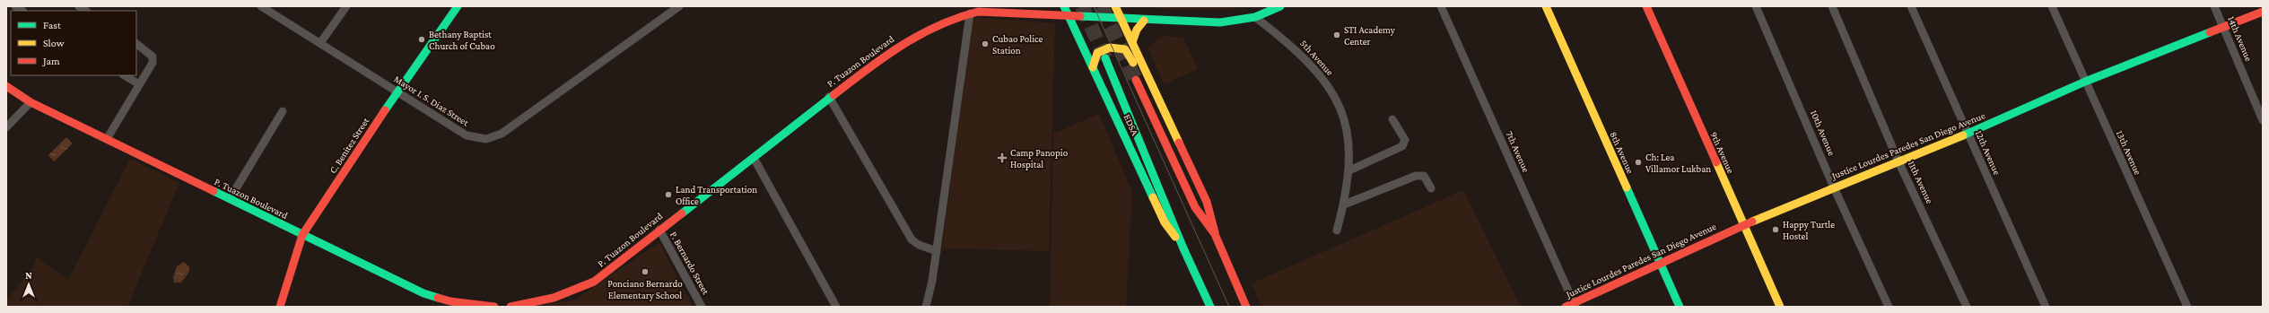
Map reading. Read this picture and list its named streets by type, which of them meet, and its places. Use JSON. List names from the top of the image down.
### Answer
{
  "streets": {
    "main road": [
      "P. Tuazon Boulevard",
      "EDSA",
      "C. Benitez Street",
      "Justice Lourdes Paredes San Diego Avenue",
      "8th Avenue",
      "9th Avenue"
    ],
    "street": [
      "14th Avenue",
      "5th Avenue",
      "Mayor I. S. Diaz Street",
      "10th Avenue",
      "7th Avenue",
      "12th Avenue",
      "13th Avenue",
      "11th Avenue",
      "P. Bernardo Street"
    ]
  },
  "crossings": [
    ["14th Avenue", "Justice Lourdes Paredes San Diego Avenue"],
    ["5th Avenue", "P. Tuazon Boulevard"],
    ["P. Tuazon Boulevard", "EDSA"],
    ["P. Tuazon Boulevard", "C. Benitez Street"],
    ["P. Tuazon Boulevard", "P. Bernardo Street"],
    ["Mayor I. S. Diaz Street", "C. Benitez Street"],
    ["10th Avenue", "Justice Lourdes Paredes San Diego Avenue"],
    ["Justice Lourdes Paredes San Diego Avenue", "7th Avenue"],
    ["Justice Lourdes Paredes San Diego Avenue", "8th Avenue"],
    ["Justice Lourdes Paredes San Diego Avenue", "9th Avenue"],
    ["Justice Lourdes Paredes San Diego Avenue", "12th Avenue"],
    ["Justice Lourdes Paredes San Diego Avenue", "13th Avenue"],
    ["Justice Lourdes Paredes San Diego Avenue", "11th Avenue"]
  ],
  "places": {
    "other": [
      "STI Academy Center",
      "Bethany Baptist Church of Cubao",
      "Cubao Police Station",
      "Ch: Lea Villamor Lukban",
      "Land Transportation Office",
      "Happy Turtle Hostel",
      "Ponciano Bernardo Elementary School"
    ],
    "health": ["Camp Panopio Hospital"]
  },
  "legend": ["Fast", "Slow", "Jam"],
  "north": "top"
}
